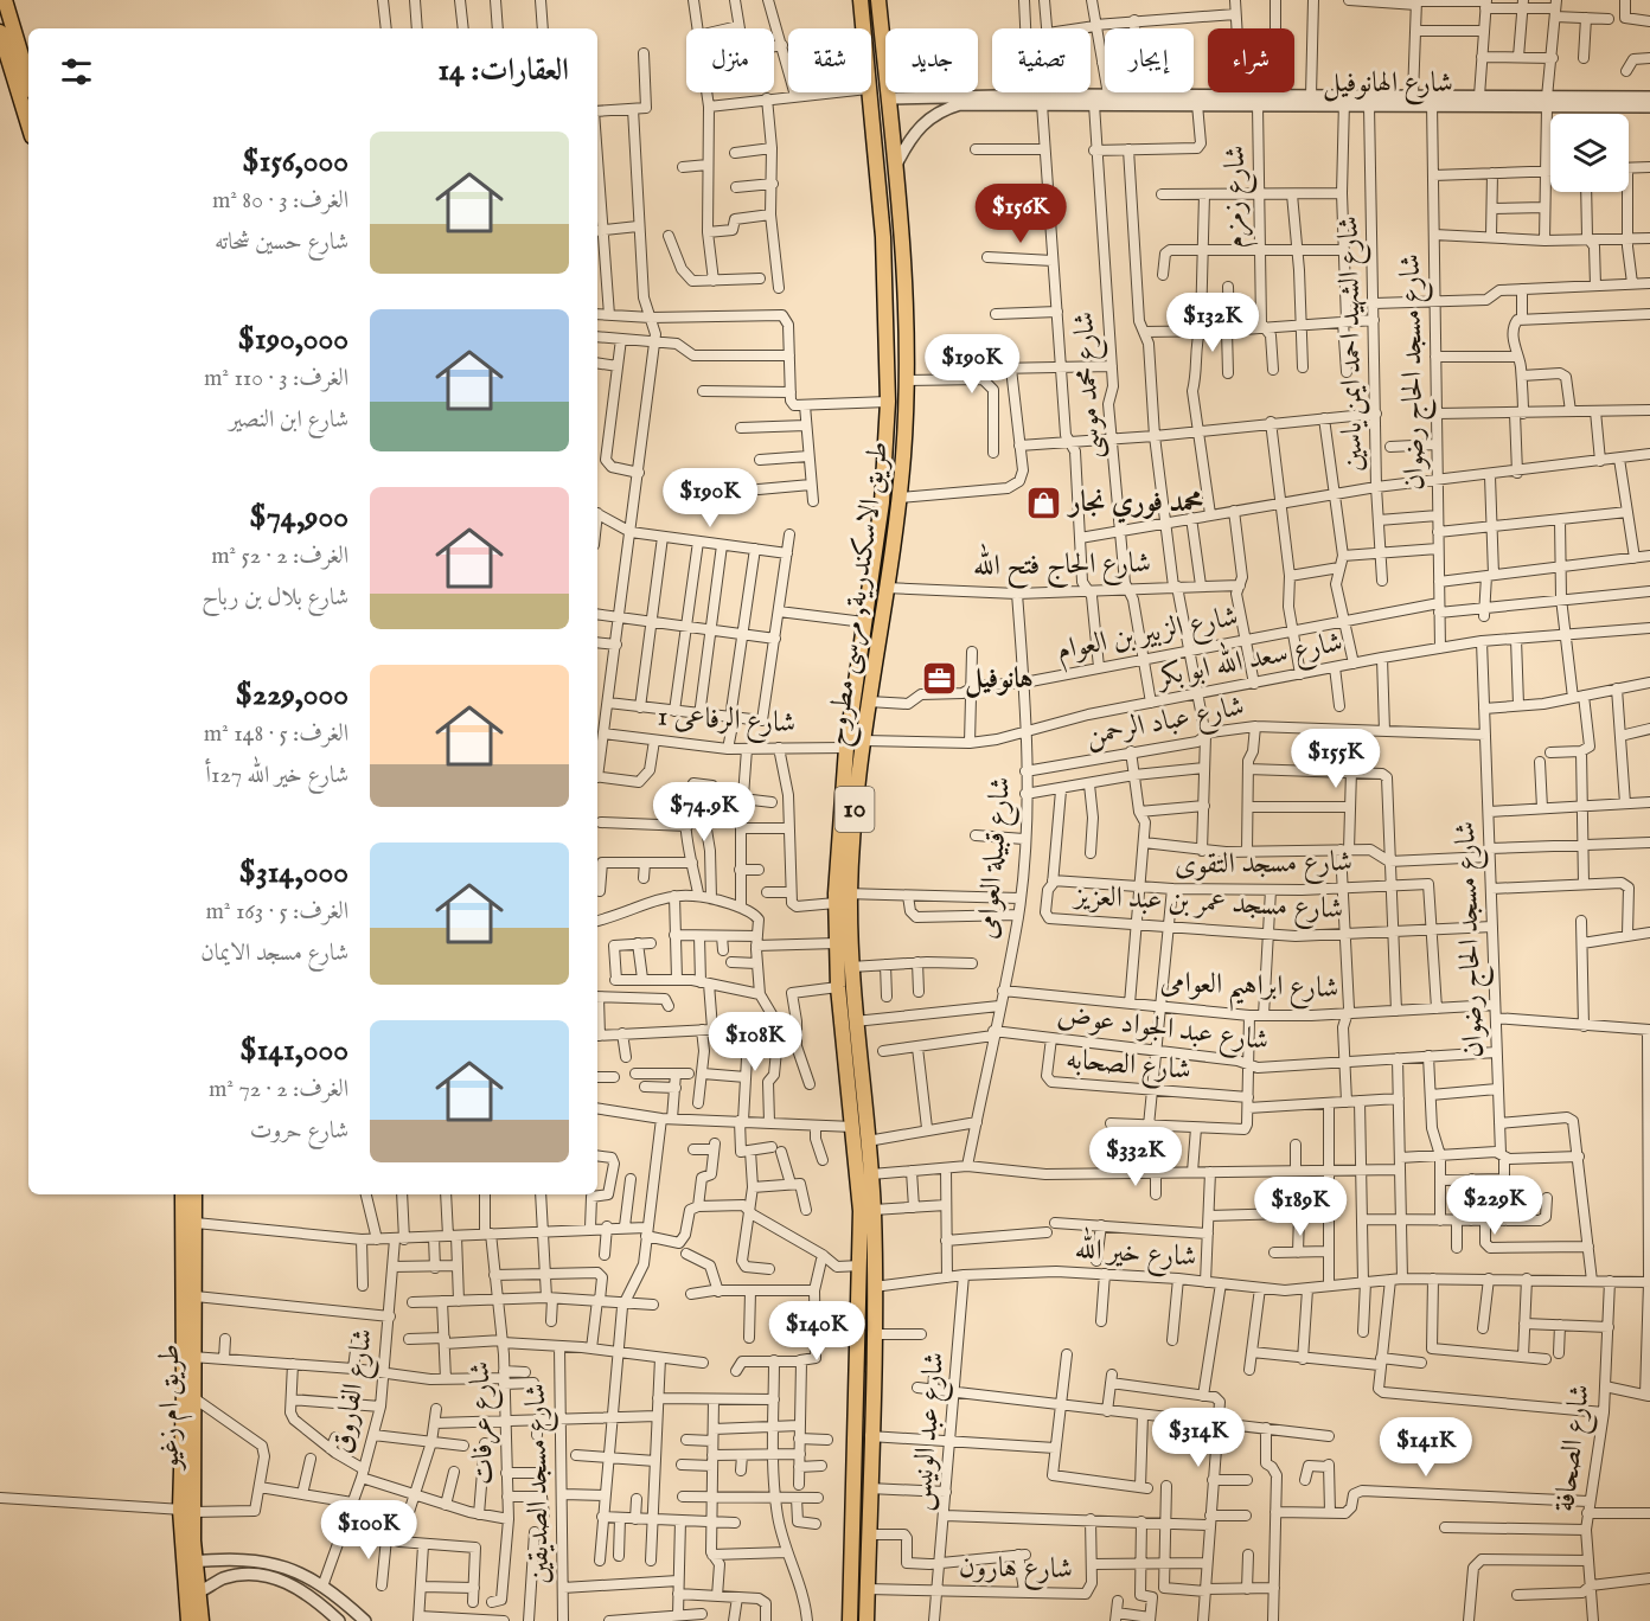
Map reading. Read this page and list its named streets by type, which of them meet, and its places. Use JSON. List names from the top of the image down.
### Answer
{
  "streets": {
    "main road": ["طريق الاسكندرية, مرسى مطروح", "10", "طريق ام زغيو"],
    "street": [
      "شارع الهانوفيل",
      "شارع زمزم",
      "شارع الشهيد احمد ايمن ياسين",
      "شارع مسجد الحاج رضوان",
      "شارع محمد موسى",
      "شارع الحاج فتح الله",
      "شارع الزبير بن العوام",
      "شارع سعد الله ابو بكر",
      "شارع الرفاعى 1",
      "شارع عباد الرحمن",
      "شارع قبيلة العوامى",
      "شارع مسجد التقوى",
      "شارع مسجد عمر بن عبد العزيز",
      "شارع ابراهيم العوامى",
      "شارع عبد الجواد عوض",
      "شارع الصحابه",
      "شارع خير الله",
      "شارع الفاروق",
      "شارع عرفات",
      "شارع عبد الونيس",
      "شارع الصحافة",
      "شارع مسجد الصديقين",
      "شارع هارون"
    ]
  },
  "crossings": [
    ["شارع الهانوفيل", "شارع زمزم"],
    ["شارع الهانوفيل", "شارع الشهيد احمد ايمن ياسين"],
    ["شارع الهانوفيل", "شارع مسجد الحاج رضوان"],
    ["شارع الهانوفيل", "شارع محمد موسى"],
    ["شارع الهانوفيل", "طريق الاسكندرية, مرسى مطروح"],
    ["شارع مسجد الحاج رضوان", "شارع الزبير بن العوام"],
    ["شارع مسجد الحاج رضوان", "شارع سعد الله ابو بكر"],
    ["شارع مسجد الحاج رضوان", "شارع عباد الرحمن"],
    ["شارع مسجد الحاج رضوان", "شارع مسجد عمر بن عبد العزيز"],
    ["شارع مسجد الحاج رضوان", "شارع ابراهيم العوامى"],
    ["شارع مسجد الحاج رضوان", "شارع عبد الجواد عوض"],
    ["شارع محمد موسى", "شارع الحاج فتح الله"],
    ["شارع محمد موسى", "شارع الزبير بن العوام"],
    ["شارع محمد موسى", "شارع سعد الله ابو بكر"],
    ["شارع الحاج فتح الله", "طريق الاسكندرية, مرسى مطروح"],
    ["شارع الحاج فتح الله", "شارع قبيلة العوامى"],
    ["طريق الاسكندرية, مرسى مطروح", "شارع الزبير بن العوام"],
    ["طريق الاسكندرية, مرسى مطروح", "شارع سعد الله ابو بكر"],
    ["طريق الاسكندرية, مرسى مطروح", "شارع الرفاعى 1"],
    ["طريق الاسكندرية, مرسى مطروح", "شارع خير الله"],
    ["طريق الاسكندرية, مرسى مطروح", "شارع هارون"],
    ["شارع الزبير بن العوام", "شارع قبيلة العوامى"],
    ["شارع سعد الله ابو بكر", "شارع قبيلة العوامى"],
    ["شارع عباد الرحمن", "شارع قبيلة العوامى"],
    ["شارع قبيلة العوامى", "شارع ابراهيم العوامى"],
    ["شارع قبيلة العوامى", "شارع عبد الجواد عوض"],
    ["شارع مسجد التقوى", "شارع مسجد عمر بن عبد العزيز"],
    ["شارع عبد الجواد عوض", "شارع الصحابه"],
    ["شارع خير الله", "شارع عبد الونيس"],
    ["شارع خير الله", "شارع الصحافة"],
    ["شارع عبد الونيس", "شارع هارون"]
  ],
  "places": {
    "shop": ["محمد فوري نجار"],
    "office": ["هانوفيل"]
  },
  "page": {
    "chip": [
      "شراء",
      "إيجار",
      "تصفية",
      "جديد",
      "شقة",
      "منزل"
    ],
    "heading": "العقارات: 14",
    "list": [
      {
        "name": "$156,000",
        "note": "الغرف: 3 · 80 m² · شارع حسين شحاته"
      },
      {
        "name": "$190,000",
        "note": "الغرف: 3 · 110 m² · شارع ابن النصير"
      },
      {
        "name": "$74,900",
        "note": "الغرف: 2 · 52 m² · شارع بلال بن رباح"
      },
      {
        "name": "$229,000",
        "note": "الغرف: 5 · 148 m² · شارع خير الله 127أ"
      },
      {
        "name": "$314,000",
        "note": "الغرف: 5 · 163 m² · شارع مسجد الايمان"
      },
      {
        "name": "$141,000",
        "note": "الغرف: 2 · 72 m² · شارع حروت"
      }
    ],
    "price": [
      "$156K",
      "$132K",
      "$190K",
      "$190K",
      "$155K",
      "$74.9K",
      "$108K",
      "$332K",
      "$229K",
      "$189K",
      "$140K",
      "$314K",
      "$141K",
      "$100K"
    ]
  }
}
